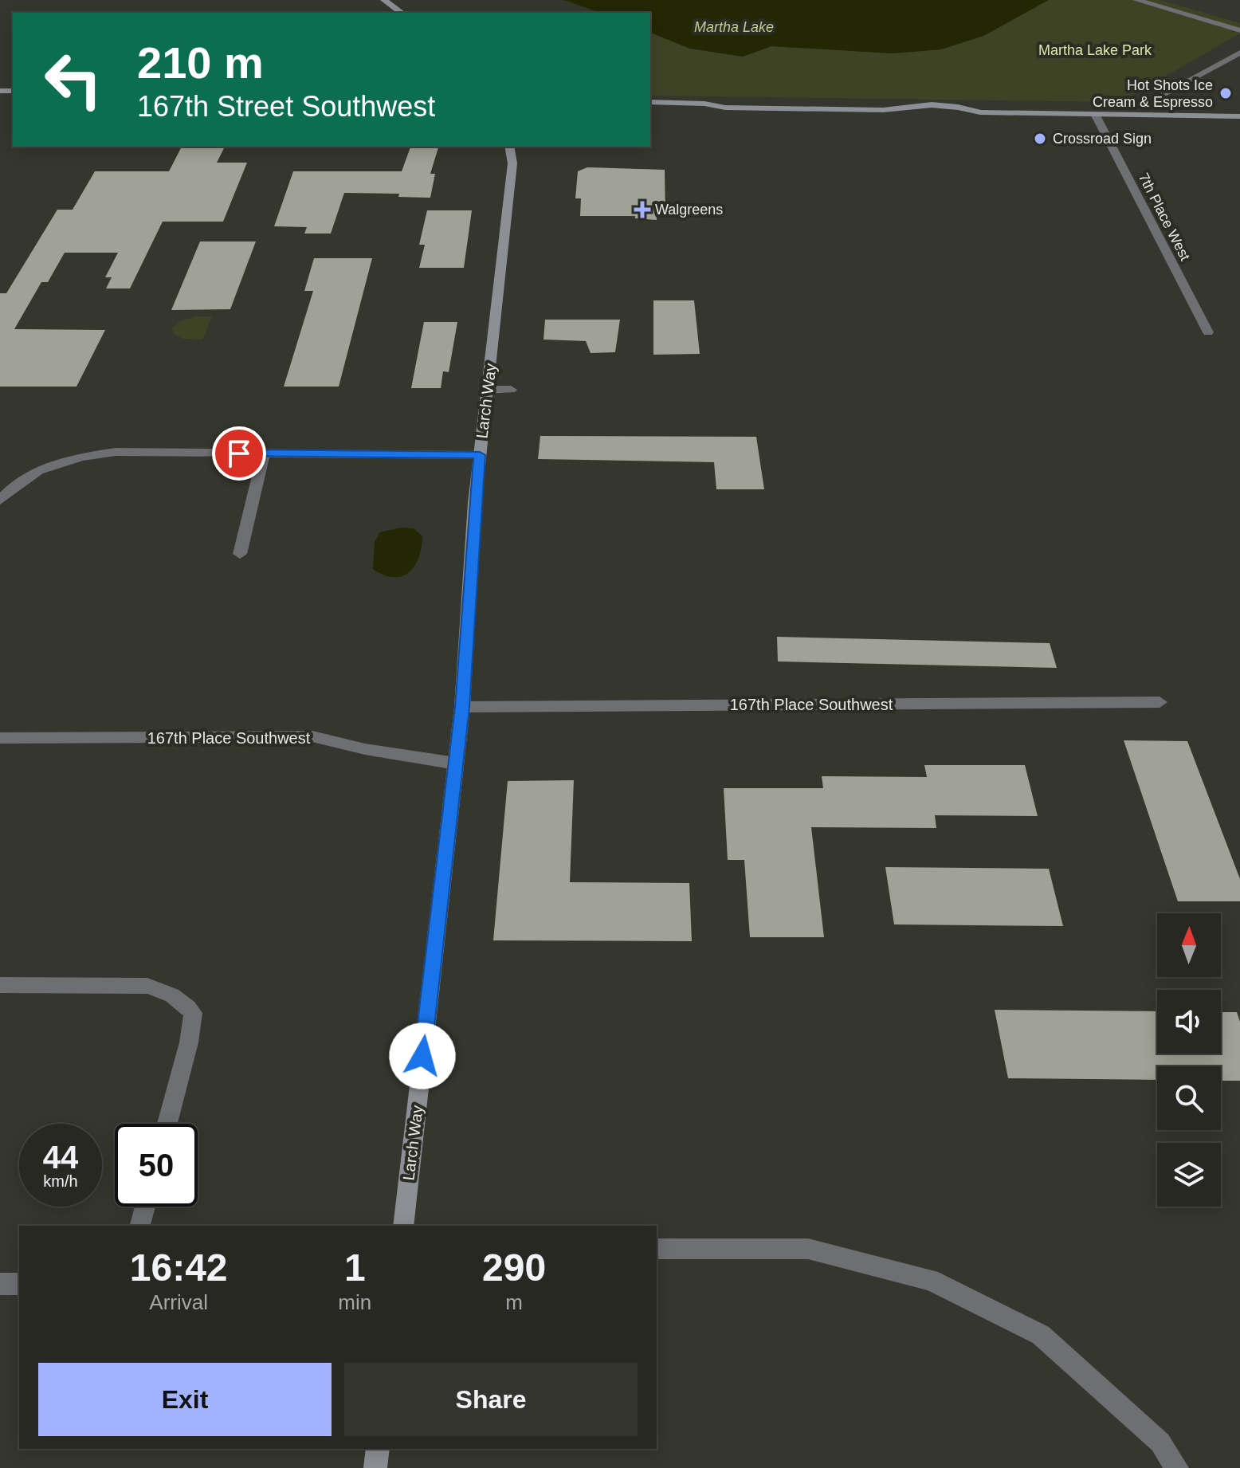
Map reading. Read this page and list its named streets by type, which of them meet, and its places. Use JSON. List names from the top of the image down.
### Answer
{
  "streets": {
    "main road": ["Larch Way"],
    "street": ["7th Place West", "167th Place Southwest"]
  },
  "crossings": [
    ["Larch Way", "167th Place Southwest"]
  ],
  "water": ["Martha Lake"],
  "parks": ["Martha Lake Park"],
  "places": {
    "other": ["Hot Shots Ice Cream & Espresso", "Crossroad Sign"],
    "health": ["Walgreens"]
  },
  "north": "top",
  "page": {
    "turn": ["210 m", "167th Street Southwest"],
    "speed": "44 km/h",
    "limit": "50",
    "eta": [
      "16:42",
      "Arrival",
      "1",
      "min",
      "290",
      "m"
    ],
    "buttons": ["Exit", "Share"]
  }
}
